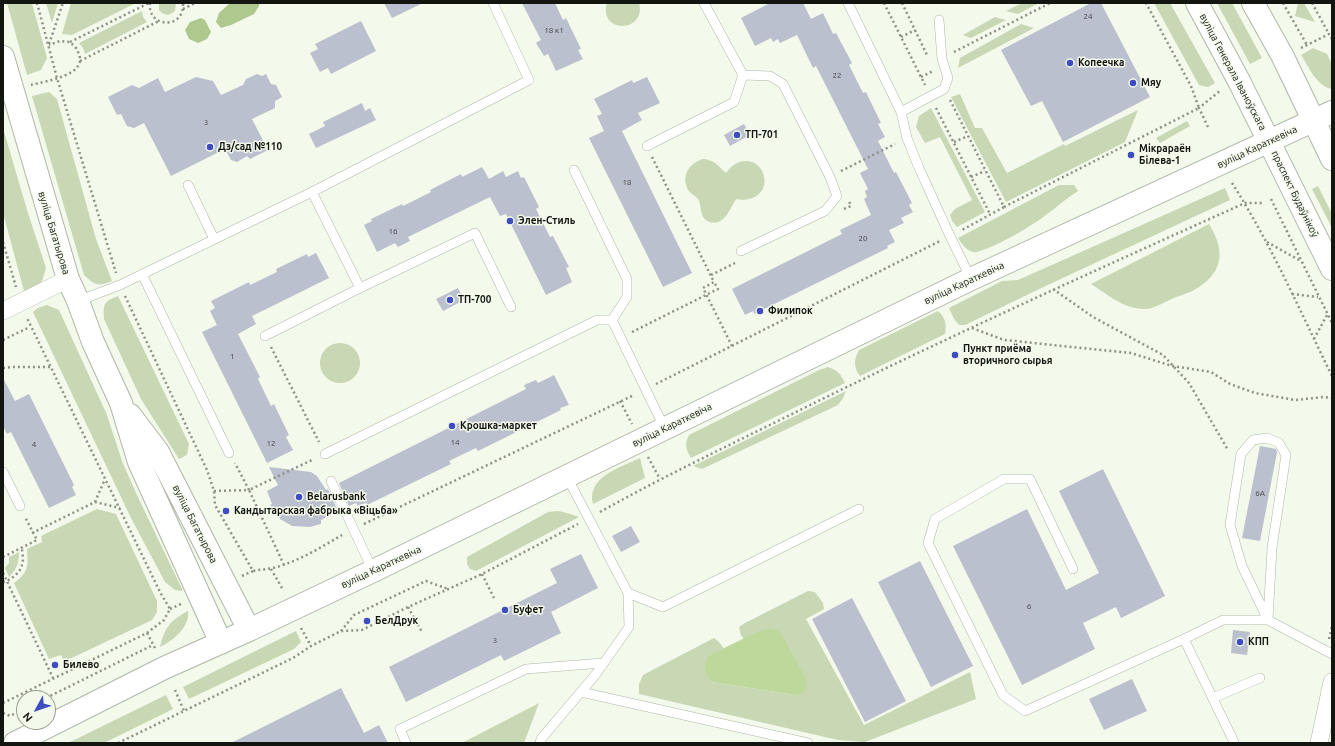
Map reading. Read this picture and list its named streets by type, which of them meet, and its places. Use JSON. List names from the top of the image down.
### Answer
{
  "streets": {
    "street": [
      "вуліца Генерала Іваноўскага",
      "вуліца Караткевіча",
      "праспект Будаўнікоў",
      "вуліца Багатырова"
    ]
  },
  "crossings": [
    ["вуліца Генерала Іваноўскага", "вуліца Караткевіча"],
    ["вуліца Генерала Іваноўскага", "праспект Будаўнікоў"],
    ["вуліца Караткевіча", "праспект Будаўнікоў"],
    ["вуліца Караткевіча", "вуліца Багатырова"]
  ],
  "places": [
    "Копеечка",
    "Мяу",
    "ТП-701",
    "Дз/сад №110",
    "Мікрараён Білева-1",
    "Элен-Стиль",
    "ТП-700",
    "Филипок",
    "Пункт приёма вторичного сырья",
    "Крошка-маркет",
    "Belarusbank",
    "Кандытарская фабрыка «Віцьба»",
    "Буфет",
    "БелДрук",
    "КПП",
    "Билево"
  ],
  "house_numbers": [
    "24",
    "18 к1",
    "22",
    "3",
    "18",
    "16",
    "20",
    "1",
    "14",
    "12",
    "4",
    "6А",
    "6",
    "3"
  ],
  "north": "bottom left"
}
